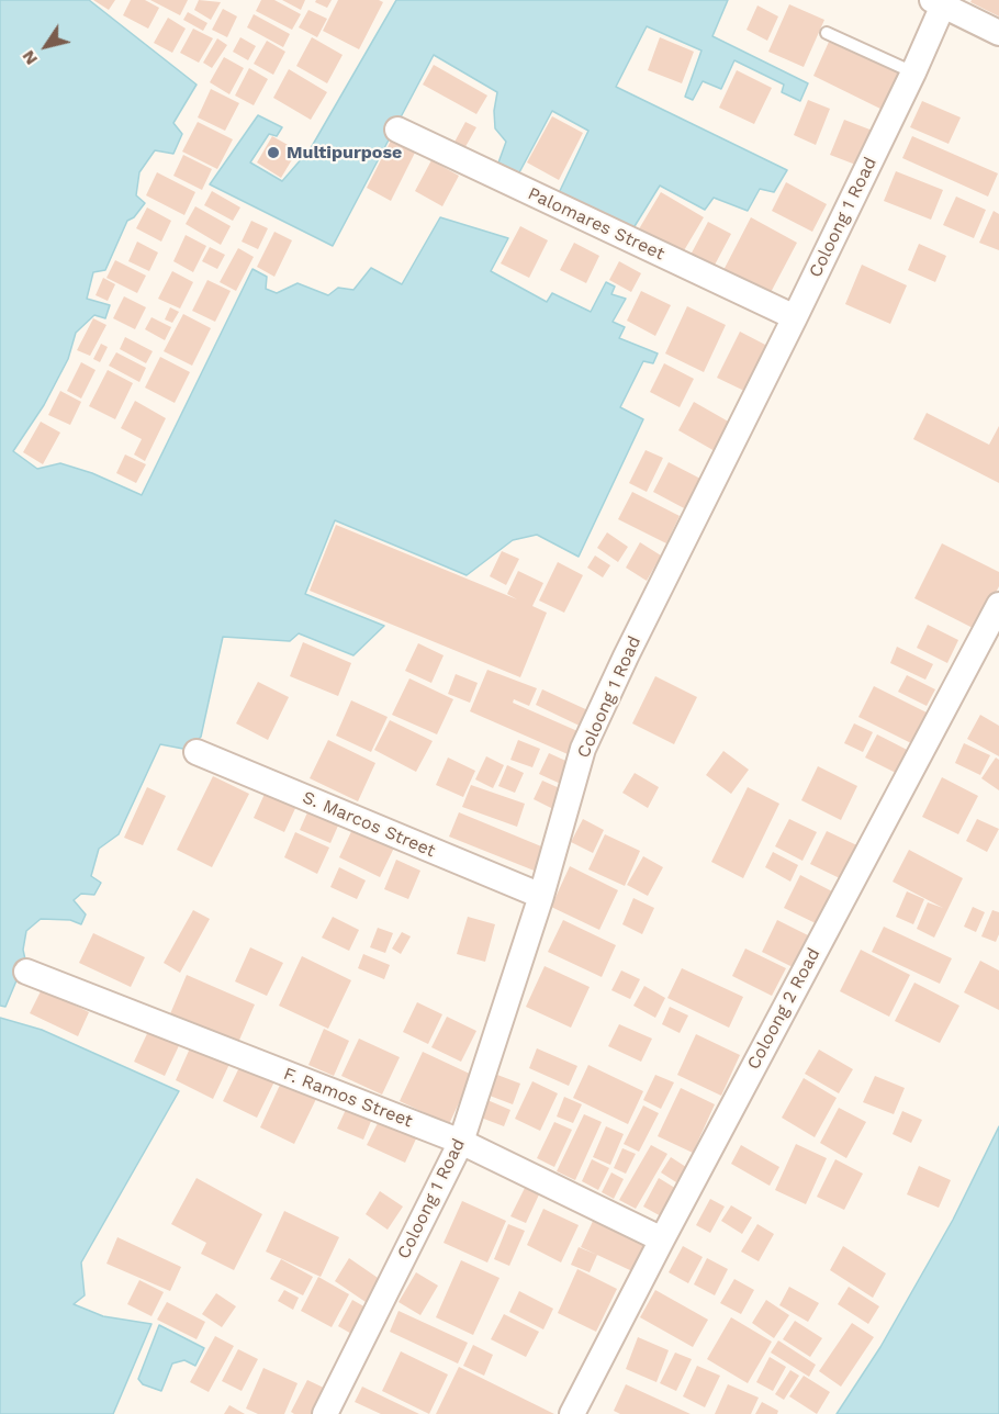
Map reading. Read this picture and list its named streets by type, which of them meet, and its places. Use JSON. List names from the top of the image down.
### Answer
{
  "streets": {
    "street": [
      "Coloong 1 Road",
      "Palomares Street",
      "S. Marcos Street",
      "Coloong 2 Road",
      "F. Ramos Street"
    ]
  },
  "crossings": [
    ["Coloong 1 Road", "Palomares Street"],
    ["Coloong 1 Road", "S. Marcos Street"],
    ["Coloong 1 Road", "F. Ramos Street"],
    ["Coloong 2 Road", "F. Ramos Street"]
  ],
  "places": ["Multipurpose"],
  "north": "bottom left"
}
